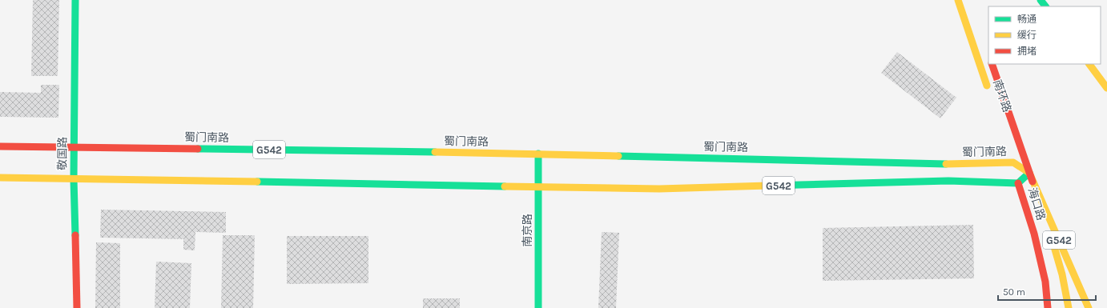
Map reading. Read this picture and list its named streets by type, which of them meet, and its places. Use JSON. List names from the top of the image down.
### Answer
{
  "streets": {
    "main road": [
      "南环路",
      "蜀门南路",
      "G542",
      "敬国路",
      "海口路",
      "南京路"
    ]
  },
  "crossings": [
    ["蜀门南路", "G542"],
    ["蜀门南路", "敬国路"],
    ["蜀门南路", "海口路"],
    ["蜀门南路", "南京路"],
    ["G542", "敬国路"],
    ["G542", "海口路"],
    ["G542", "南京路"]
  ],
  "legend": ["畅通", "缓行", "拥堵"],
  "scale_bar": "50 m"
}
